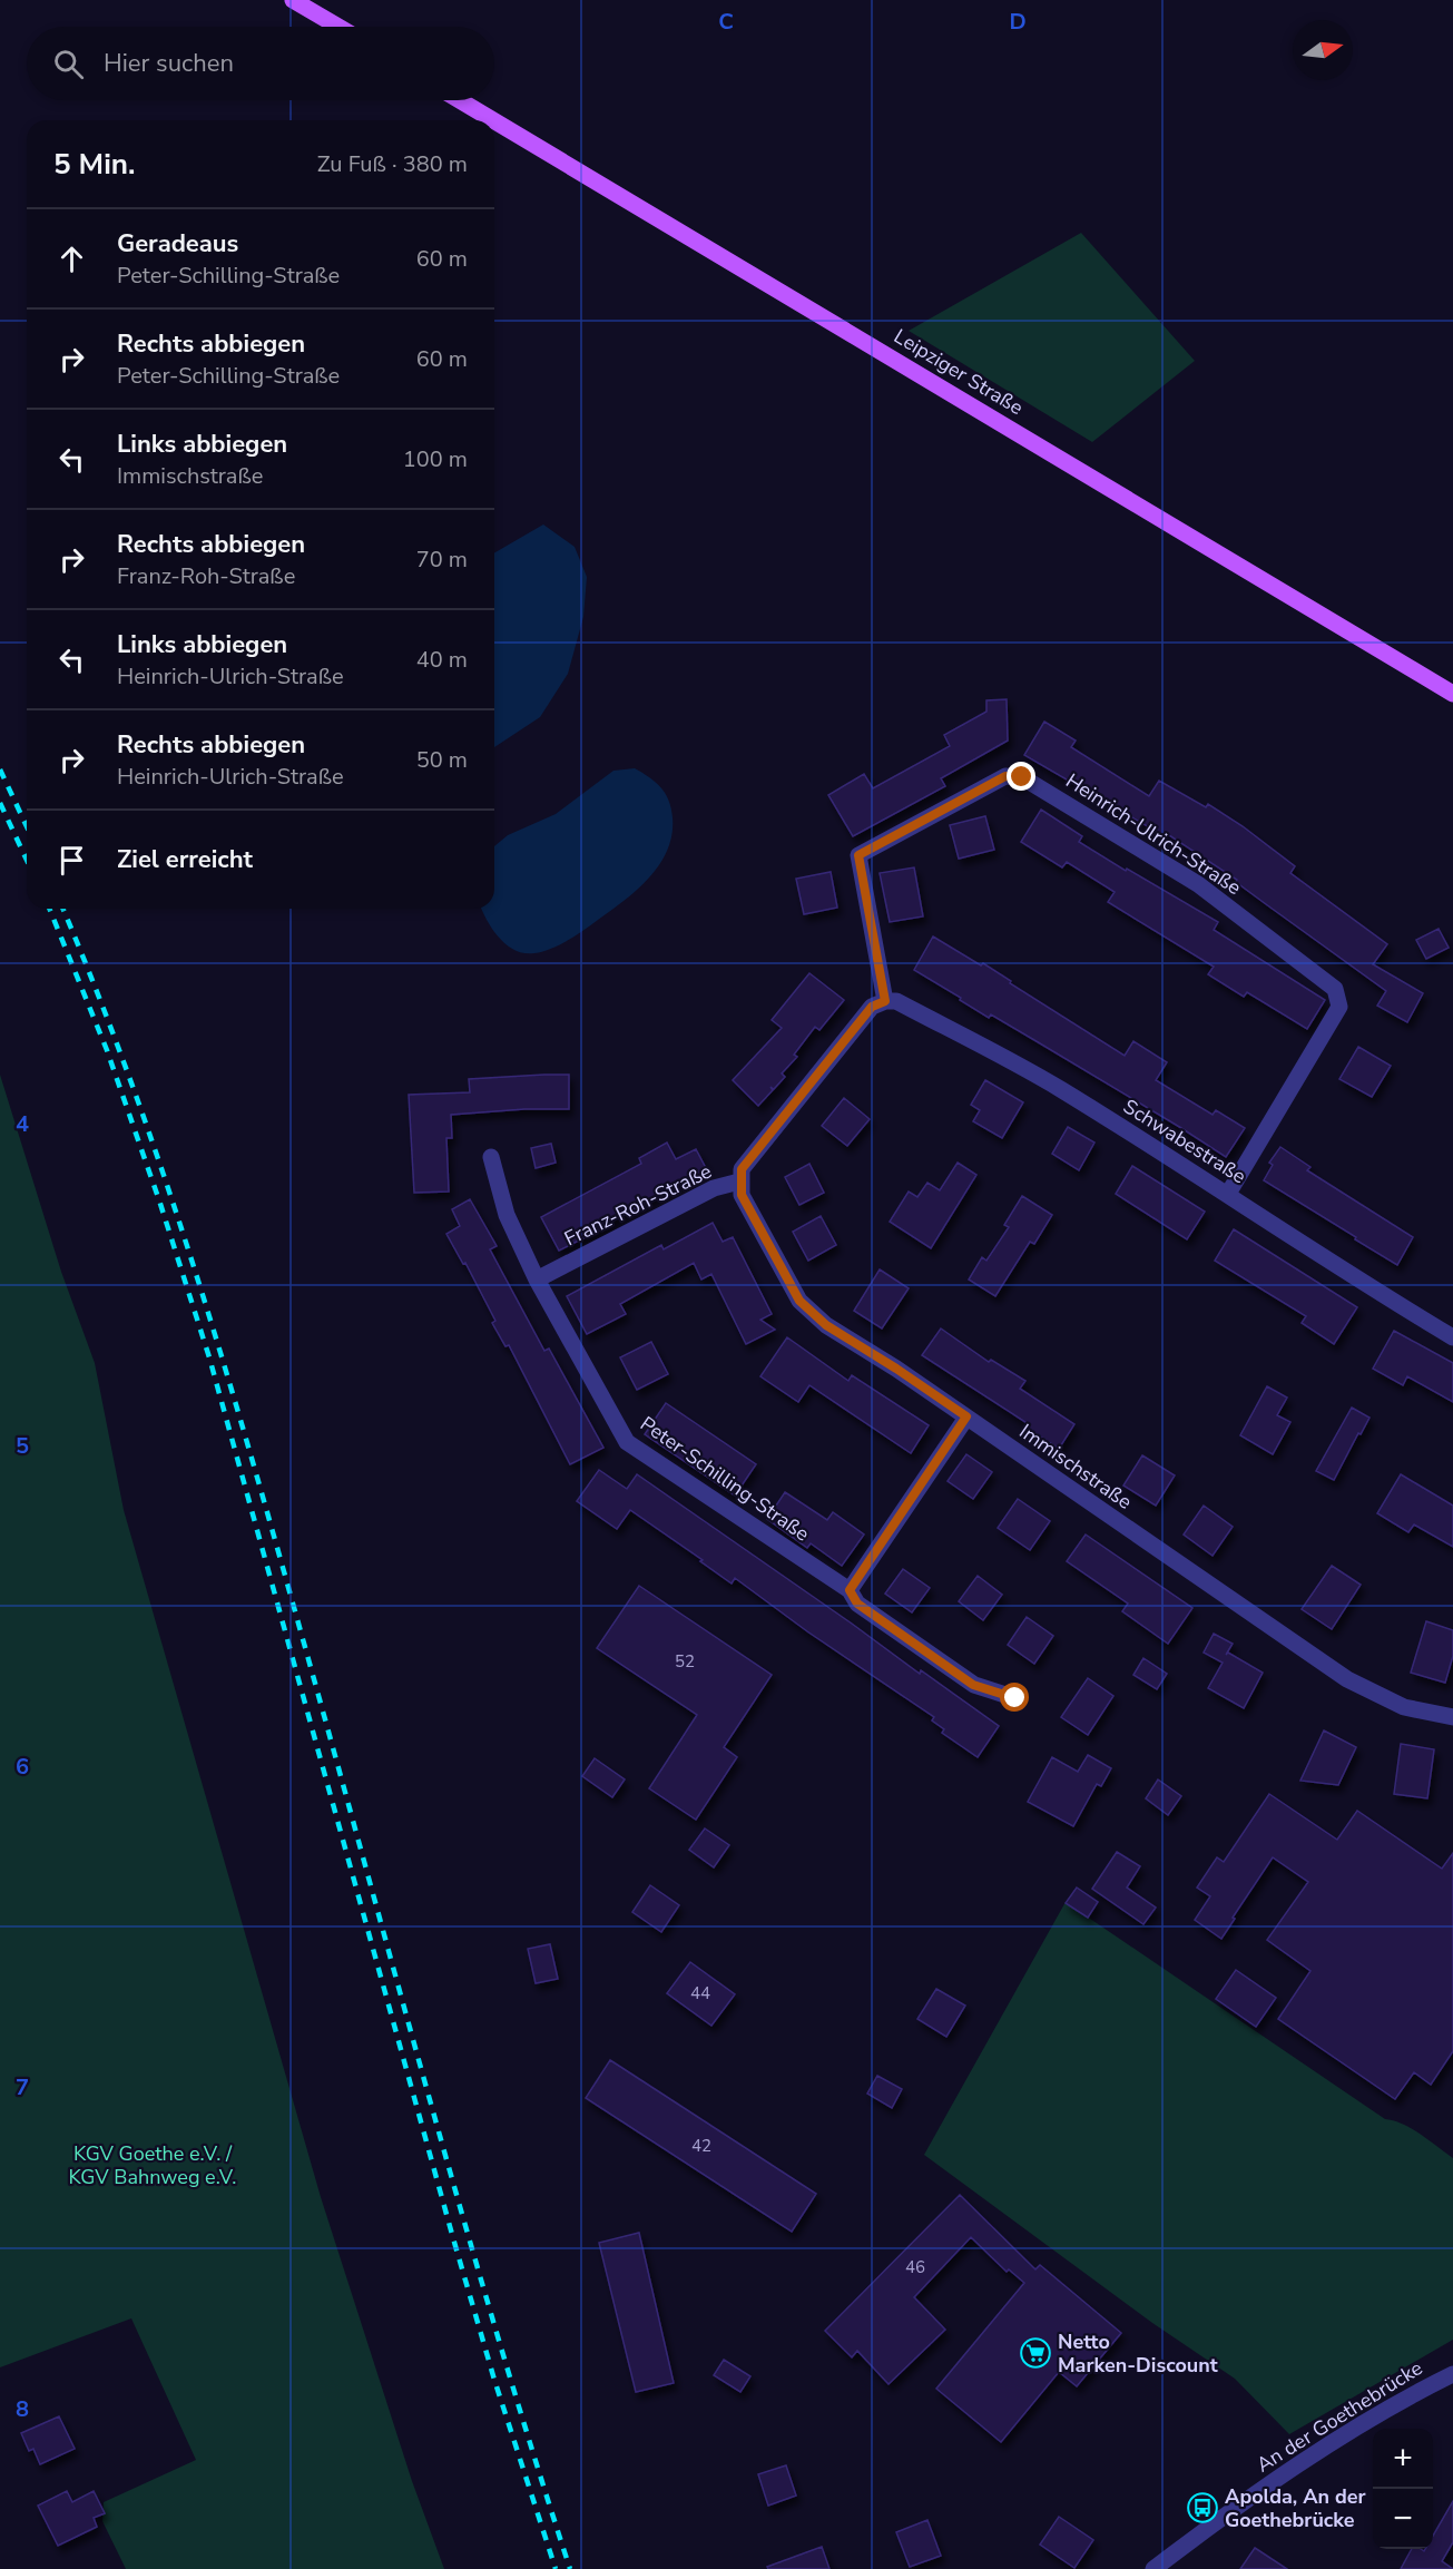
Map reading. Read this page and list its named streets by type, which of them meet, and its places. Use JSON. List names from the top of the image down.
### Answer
{
  "streets": {
    "main road": ["Leipziger Straße"],
    "street": [
      "Heinrich-Ulrich-Straße",
      "Schwabestraße",
      "Franz-Roh-Straße",
      "Immischstraße",
      "Peter-Schilling-Straße",
      "An der Goethebrücke"
    ]
  },
  "crossings": [
    ["Heinrich-Ulrich-Straße", "Schwabestraße"],
    ["Heinrich-Ulrich-Straße", "Franz-Roh-Straße"],
    ["Schwabestraße", "Franz-Roh-Straße"],
    ["Franz-Roh-Straße", "Immischstraße"],
    ["Franz-Roh-Straße", "Peter-Schilling-Straße"]
  ],
  "parks": ["KGV Goethe e.V. / KGV Bahnweg e.V."],
  "places": {
    "supermarket": ["Netto Marken-Discount"],
    "bus stop": ["Apolda, An der Goethebrücke"]
  },
  "house_numbers": [
    "52",
    "44",
    "42",
    "46"
  ],
  "north": "right",
  "page": {
    "search": "Hier suchen",
    "heading": ["5 Min.", "Zu Fuß · 380 m"],
    "list": [
      ["Geradeaus", "Peter-Schilling-Straße", "60 m"],
      ["Rechts abbiegen", "Peter-Schilling-Straße", "60 m"],
      ["Links abbiegen", "Immischstraße", "100 m"],
      ["Rechts abbiegen", "Franz-Roh-Straße", "70 m"],
      ["Links abbiegen", "Heinrich-Ulrich-Straße", "40 m"],
      ["Rechts abbiegen", "Heinrich-Ulrich-Straße", "50 m"],
      "Ziel erreicht"
    ],
    "map_buttons": ["+", "−"]
  },
  "grid": {
    "columns": ["C", "D"],
    "rows": [
      "4",
      "5",
      "6",
      "7",
      "8"
    ]
  }
}
